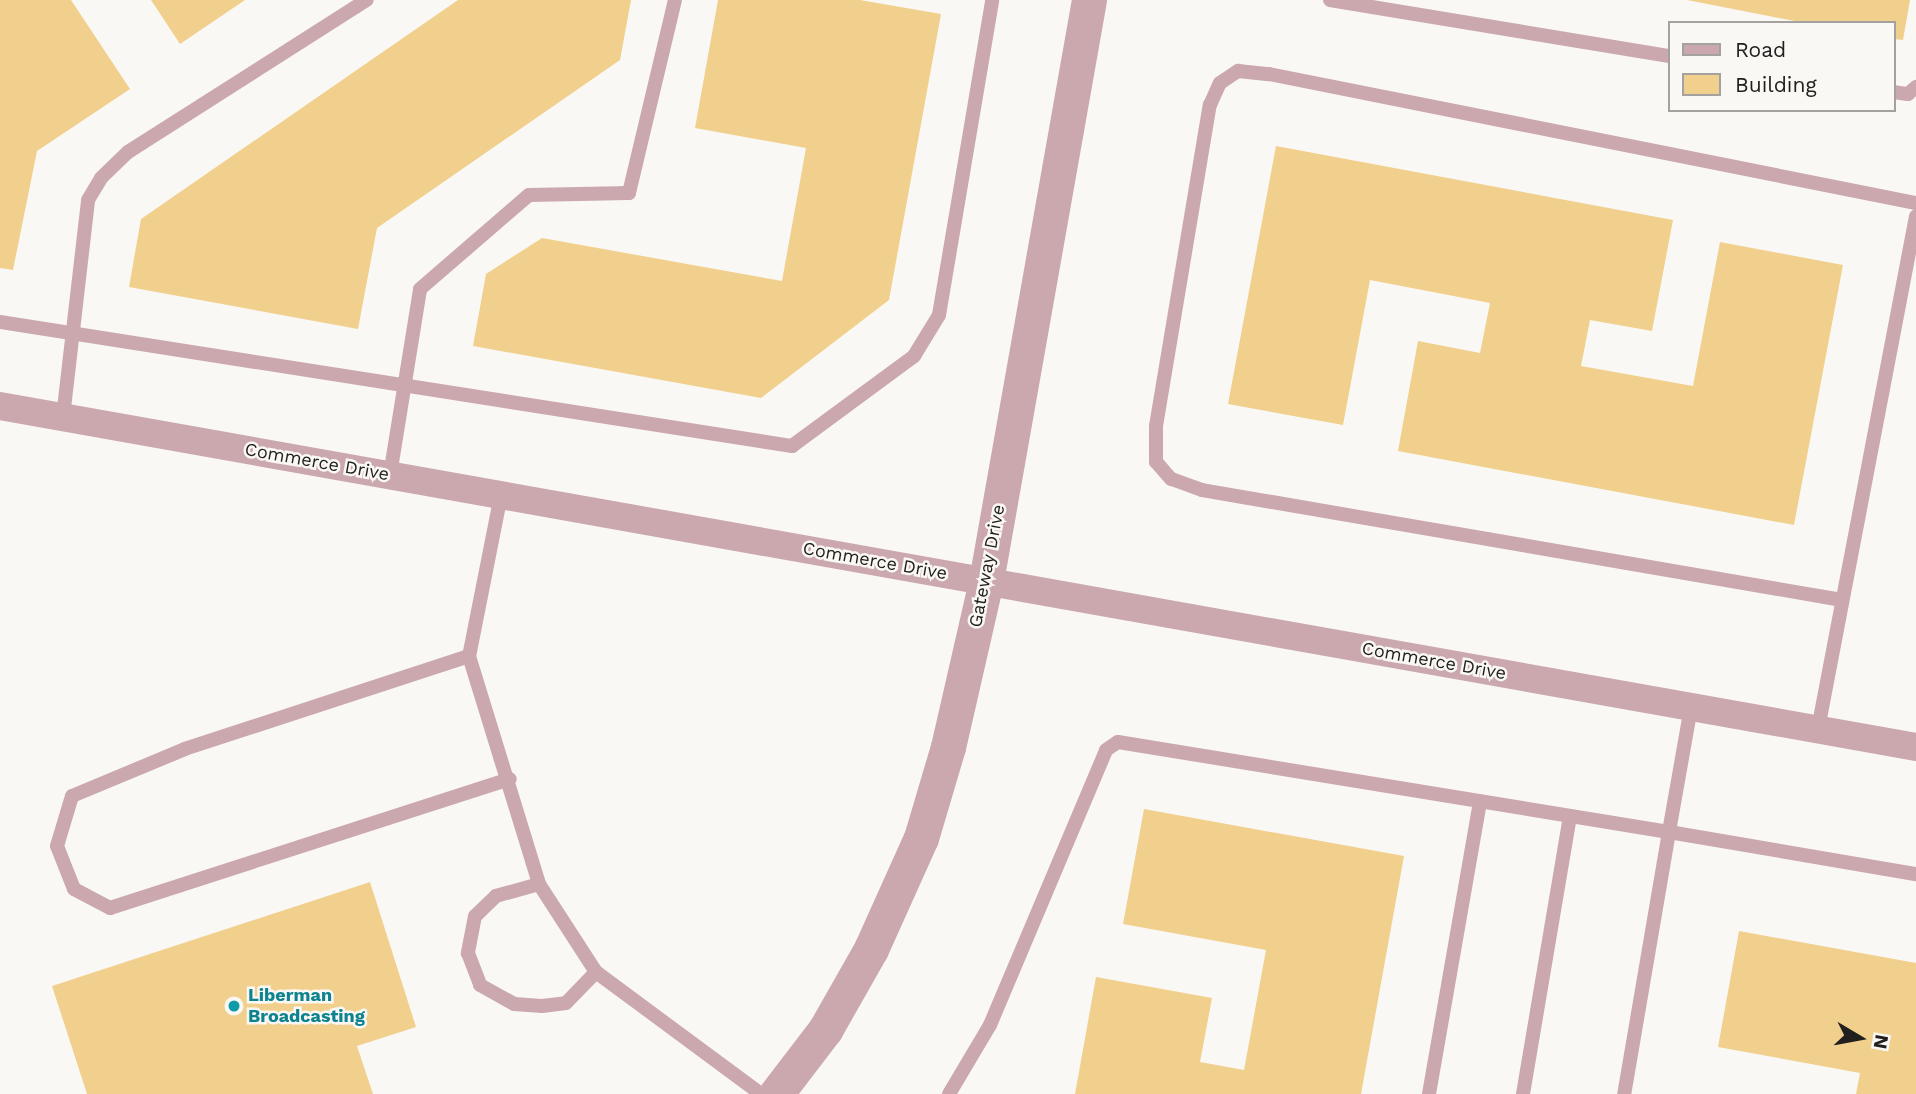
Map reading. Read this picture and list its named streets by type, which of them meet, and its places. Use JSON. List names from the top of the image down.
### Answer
{
  "streets": {
    "street": ["Commerce Drive", "Gateway Drive"]
  },
  "crossings": [
    ["Commerce Drive", "Gateway Drive"]
  ],
  "places": ["Liberman Broadcasting"],
  "legend": ["Road", "Building"],
  "north": "right"
}
